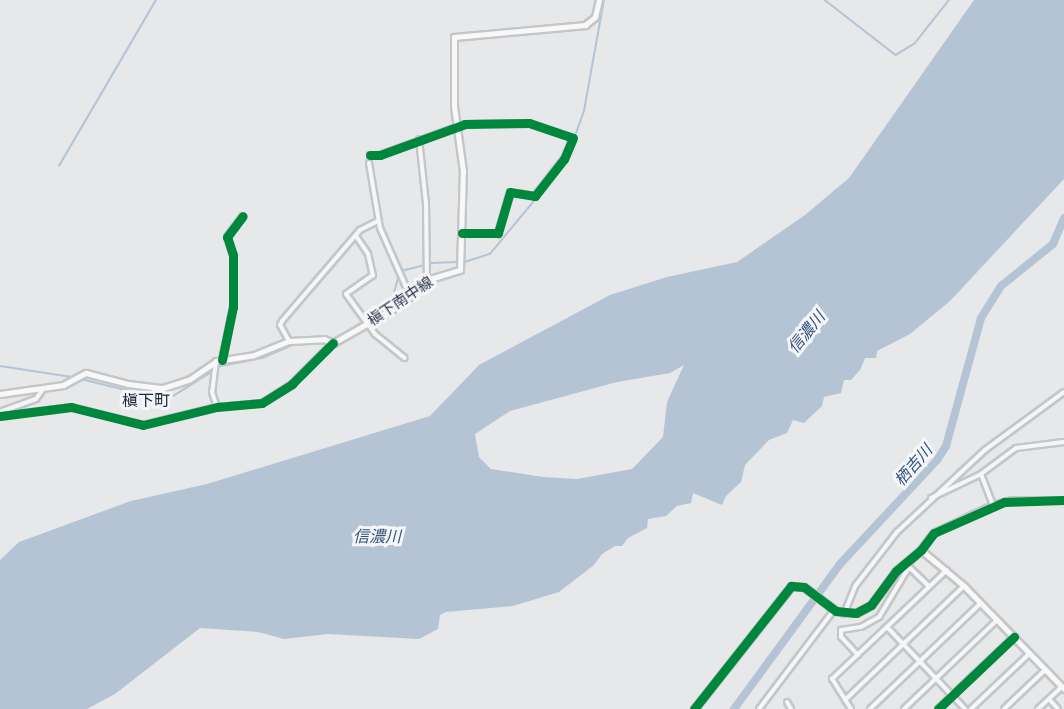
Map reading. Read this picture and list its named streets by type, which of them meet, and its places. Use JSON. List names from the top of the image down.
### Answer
{
  "streets": {
    "main road": ["槇下南中線"]
  },
  "districts": ["槇下町"],
  "water": ["信濃川", "栖吉川"]
}
